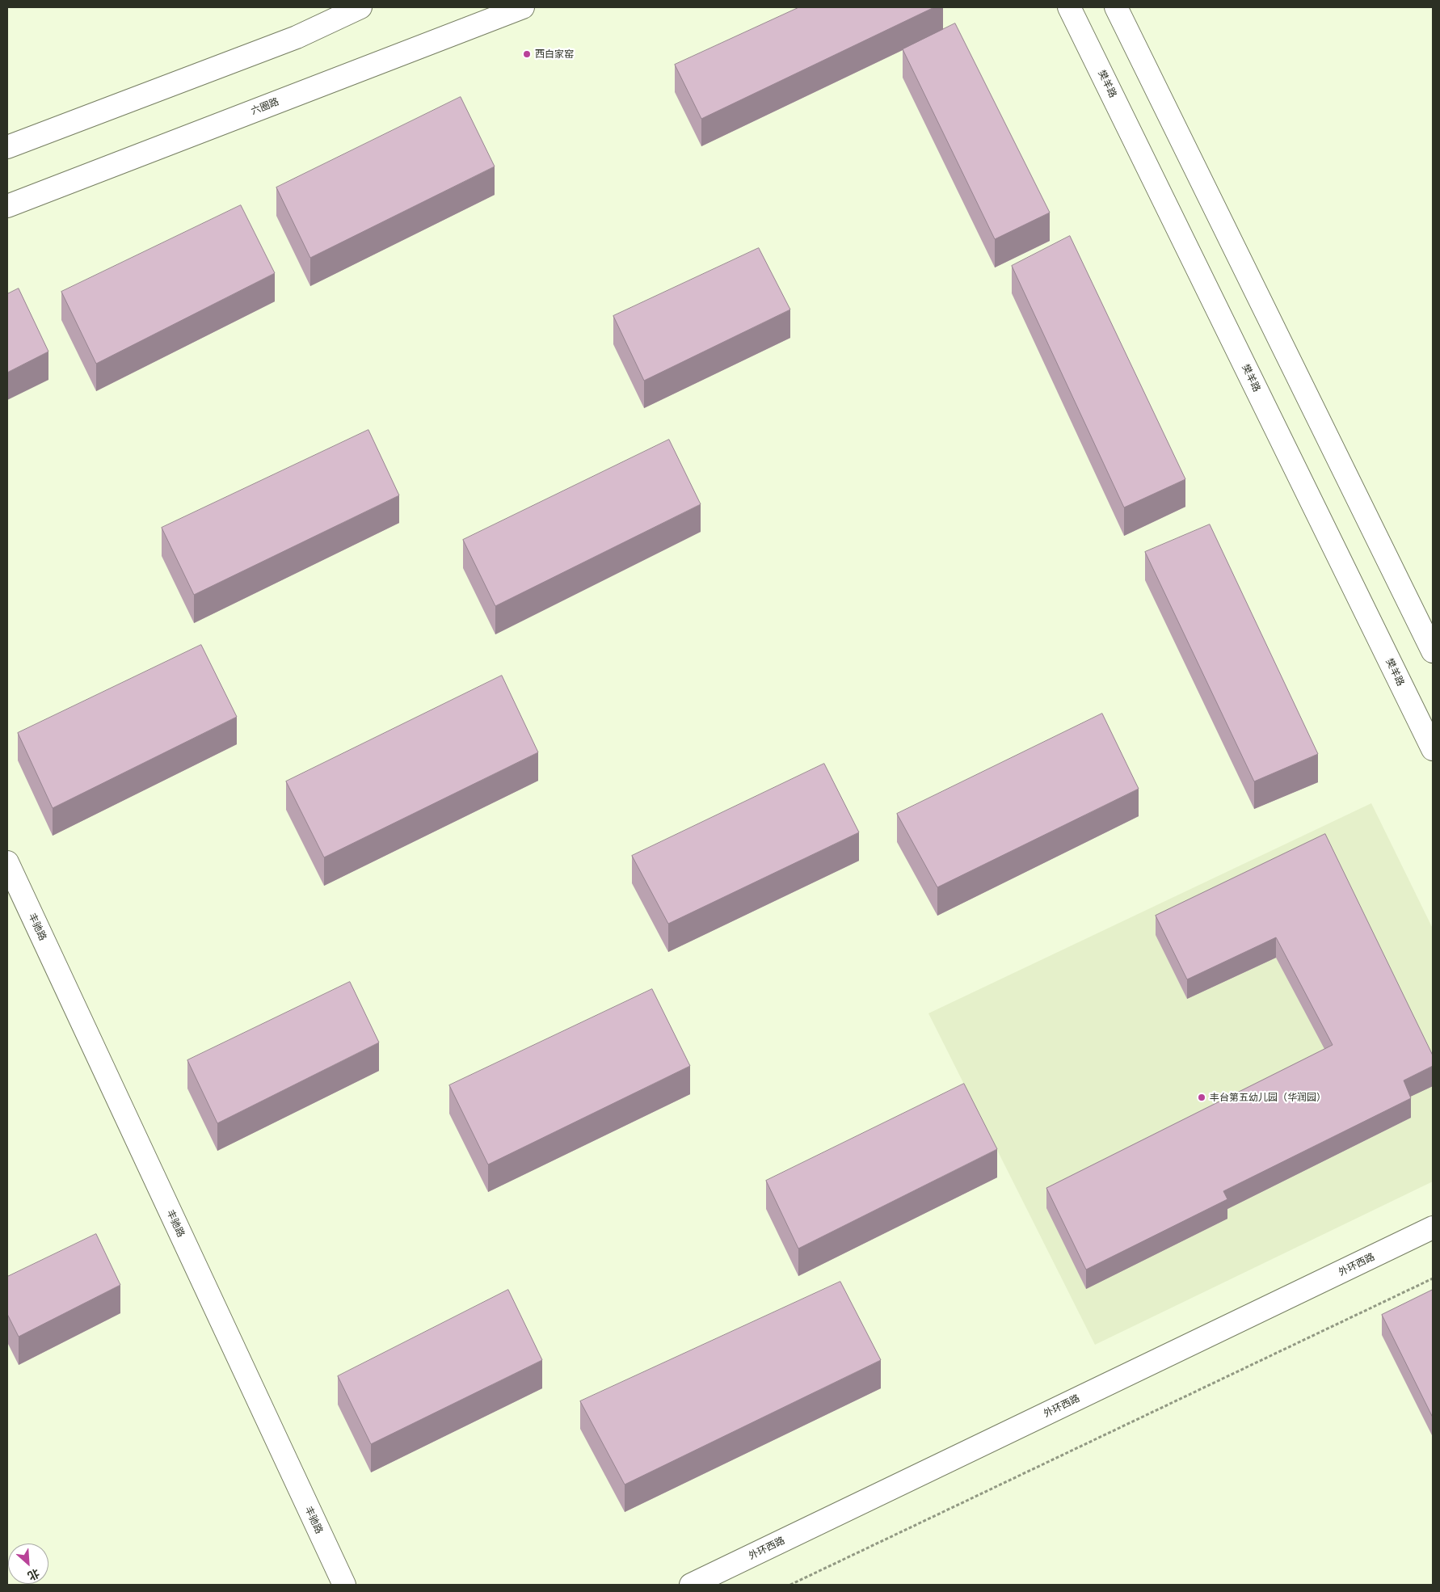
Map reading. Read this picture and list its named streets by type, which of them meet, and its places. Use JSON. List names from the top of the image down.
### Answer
{
  "streets": {
    "main road": [
      "樊羊路",
      "六圈路",
      "丰驰路",
      "外环西路"
    ]
  },
  "places": ["西白家窑", "丰台第五幼儿园（华润园）"],
  "north": "bottom right"
}
